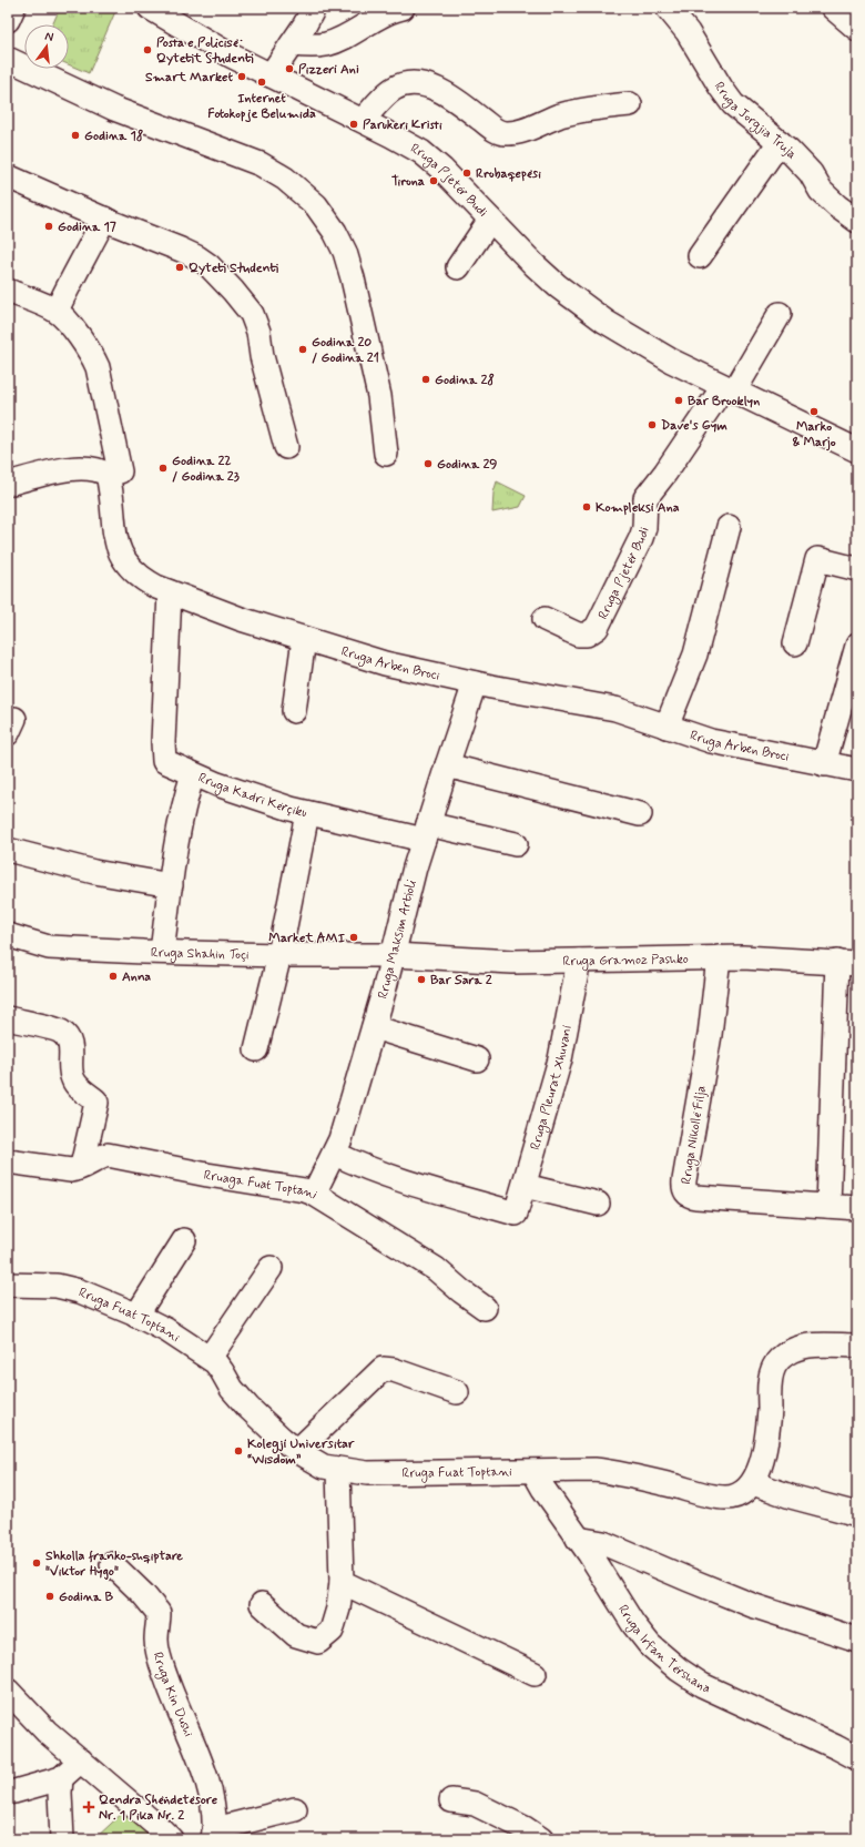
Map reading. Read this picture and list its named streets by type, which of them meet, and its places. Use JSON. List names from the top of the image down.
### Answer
{
  "streets": {
    "street": [
      "Rruga Jorgjia Truja",
      "Rruga Pjetër Budi",
      "Rruga Arben Broci",
      "Rruga Kadri Kërçiku",
      "Rruga Maksim Artioli",
      "Rruga Shahin Toçi",
      "Rruga Gramoz Pashko",
      "Rruga Pleurat Xhuvani",
      "Rruga Nikollë Filja",
      "Rruaga Fuat Toptani",
      "Rruga Fuat Toptani",
      "Rruga Irfan Tërshana",
      "Rruga Kin Dushi"
    ]
  },
  "crossings": [
    ["Rruga Arben Broci", "Rruga Maksim Artioli"],
    ["Rruga Kadri Kërçiku", "Rruga Maksim Artioli"],
    ["Rruga Kadri Kërçiku", "Rruga Shahin Toçi"],
    ["Rruga Maksim Artioli", "Rruga Shahin Toçi"],
    ["Rruga Maksim Artioli", "Rruga Gramoz Pashko"],
    ["Rruga Maksim Artioli", "Rruga Pleurat Xhuvani"],
    ["Rruga Maksim Artioli", "Rruaga Fuat Toptani"],
    ["Rruga Shahin Toçi", "Rruga Gramoz Pashko"],
    ["Rruga Gramoz Pashko", "Rruga Pleurat Xhuvani"],
    ["Rruga Gramoz Pashko", "Rruga Nikollë Filja"],
    ["Rruga Fuat Toptani", "Rruga Irfan Tërshana"]
  ],
  "places": {
    "other": [
      "Posta e Policisë Qytetit Studenti",
      "Pizzeri Ani",
      "Smart Market",
      "Internet Fotokopje Belumida",
      "Parukeri Kristi",
      "Godina 18",
      "Rrobaqepësi",
      "Tirona",
      "Godina 17",
      "Qyteti Studenti",
      "Godina 20 / Godina 21",
      "Godina 28",
      "Bar Brooklyn",
      "Marko & Marjo",
      "Dave's Gym",
      "Godina 29",
      "Godina 22 / Godina 23",
      "Kompleksi Ana",
      "Market AMI",
      "Anna",
      "Bar Sara 2",
      "Kolegji Universitar “Wisdom”",
      "Shkolla franko-shqiptare \"Viktor Hygo\"",
      "Godina B"
    ],
    "health": ["Qendra Shëndetësore Nr. 1 Pika Nr. 2"]
  },
  "north": "top"
}
